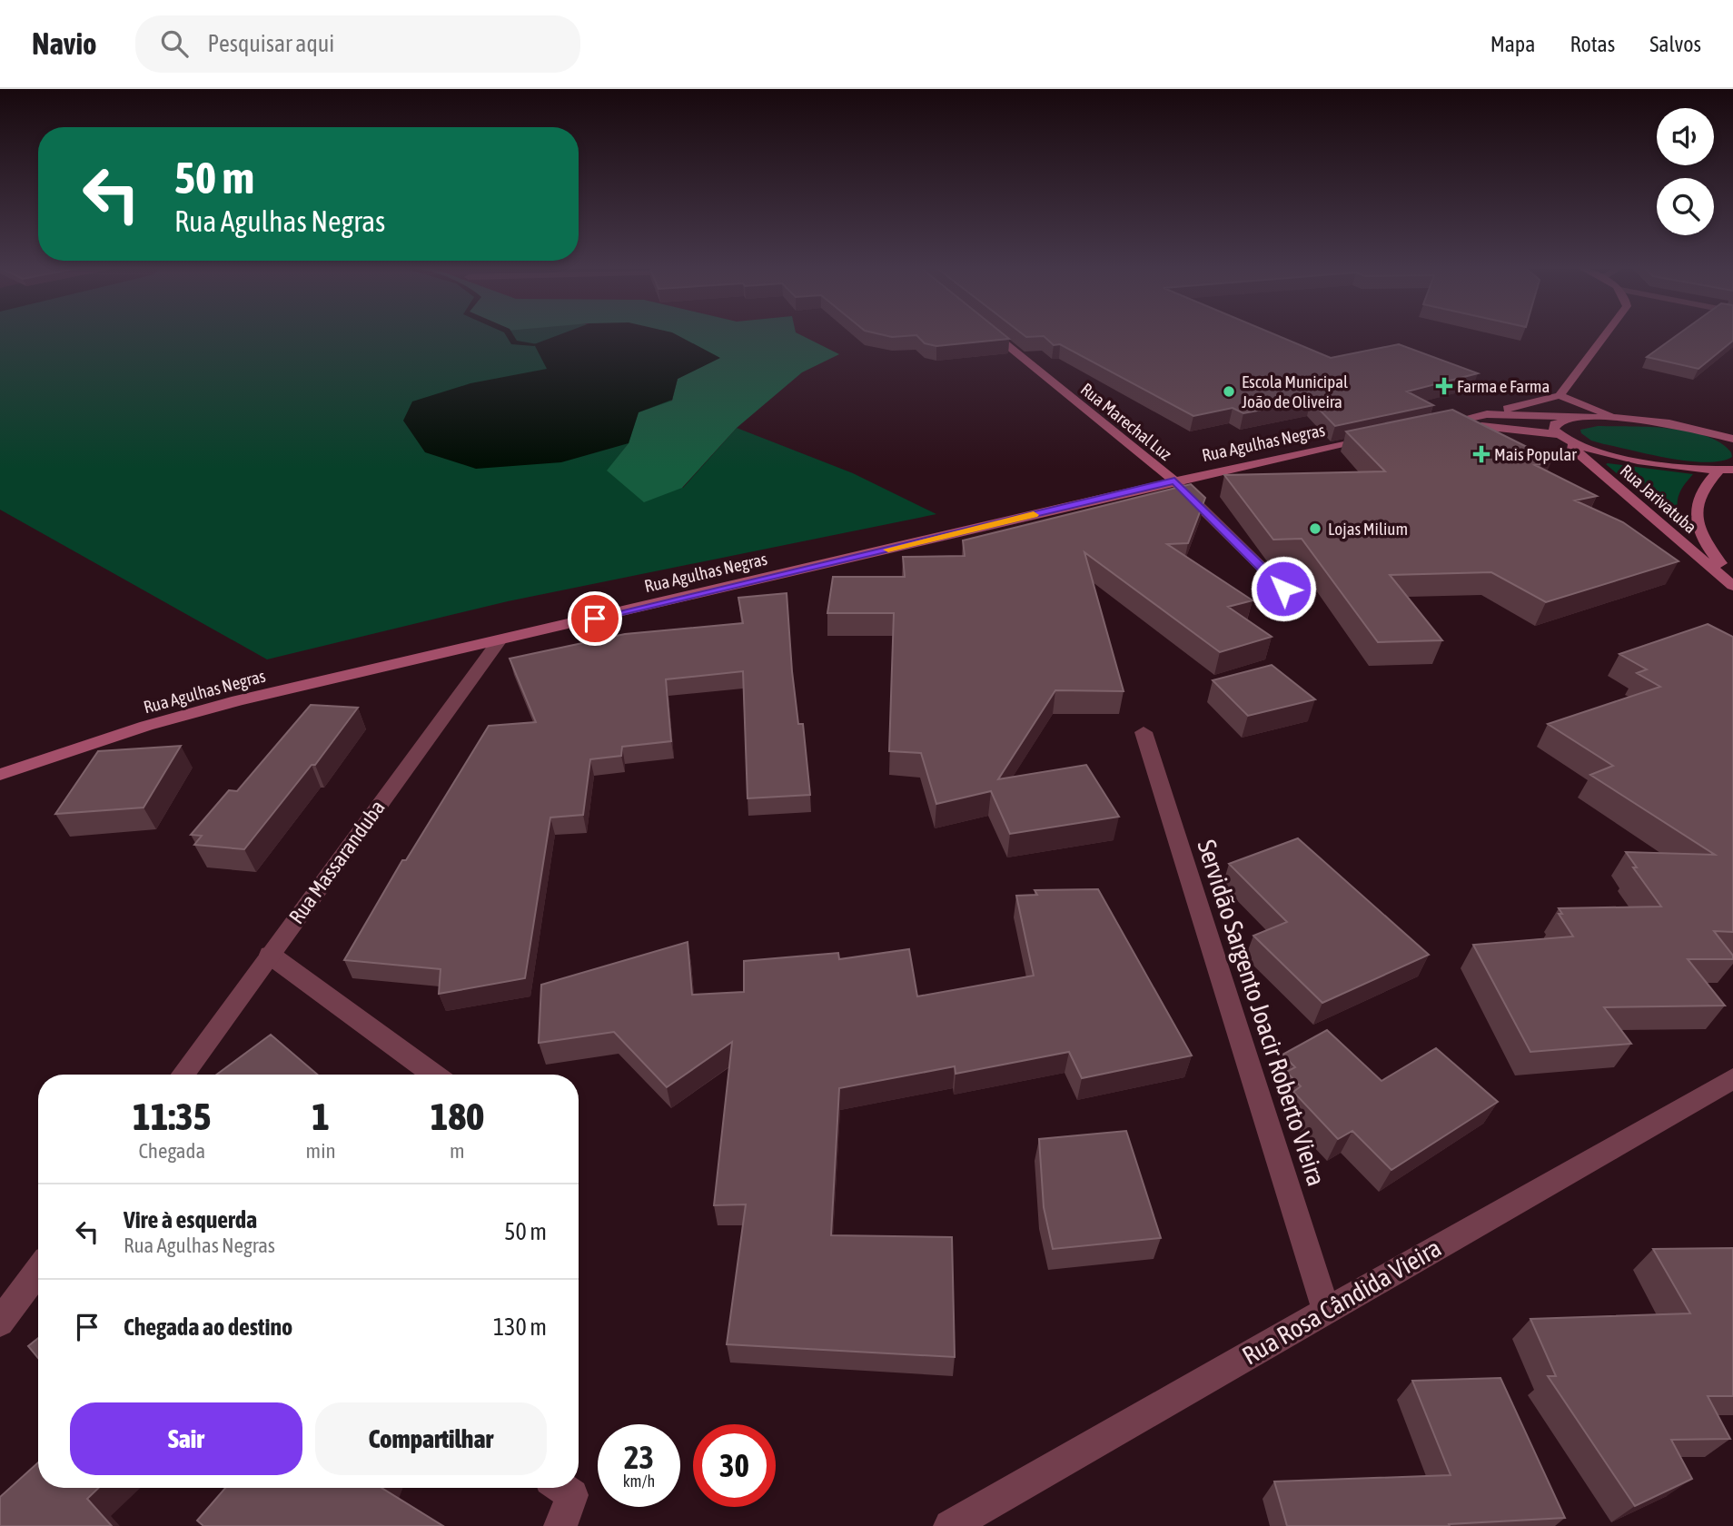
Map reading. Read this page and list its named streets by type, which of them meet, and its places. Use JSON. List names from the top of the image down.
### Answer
{
  "streets": {
    "main road": ["Rua Marechal Luz", "Rua Agulhas Negras", "Rua Jarivatuba"],
    "street": ["Rua Massaranduba", "Servidão Sargento Joacir Roberto Vieira", "Rua Rosa Cândida Vieira"]
  },
  "crossings": [
    ["Rua Marechal Luz", "Rua Agulhas Negras"],
    ["Rua Agulhas Negras", "Rua Massaranduba"],
    ["Servidão Sargento Joacir Roberto Vieira", "Rua Rosa Cândida Vieira"]
  ],
  "places": {
    "health": ["Farma e Farma", "Mais Popular"],
    "other": ["Escola Municipal João de Oliveira", "Lojas Milium"]
  },
  "page": {
    "header": "Navio",
    "search": "Pesquisar aqui",
    "nav": ["Mapa", "Rotas", "Salvos"],
    "turn": ["50 m", "Rua Agulhas Negras"],
    "eta": [
      "11:35",
      "Chegada",
      "1",
      "min",
      "180",
      "m"
    ],
    "list": [
      {
        "name": "Vire à esquerda",
        "note": "Rua Agulhas Negras",
        "value": "50 m"
      },
      {
        "name": "Chegada ao destino",
        "value": "130 m"
      }
    ],
    "buttons": ["Sair", "Compartilhar"],
    "speed": "23 km/h",
    "limit": "30"
  }
}
